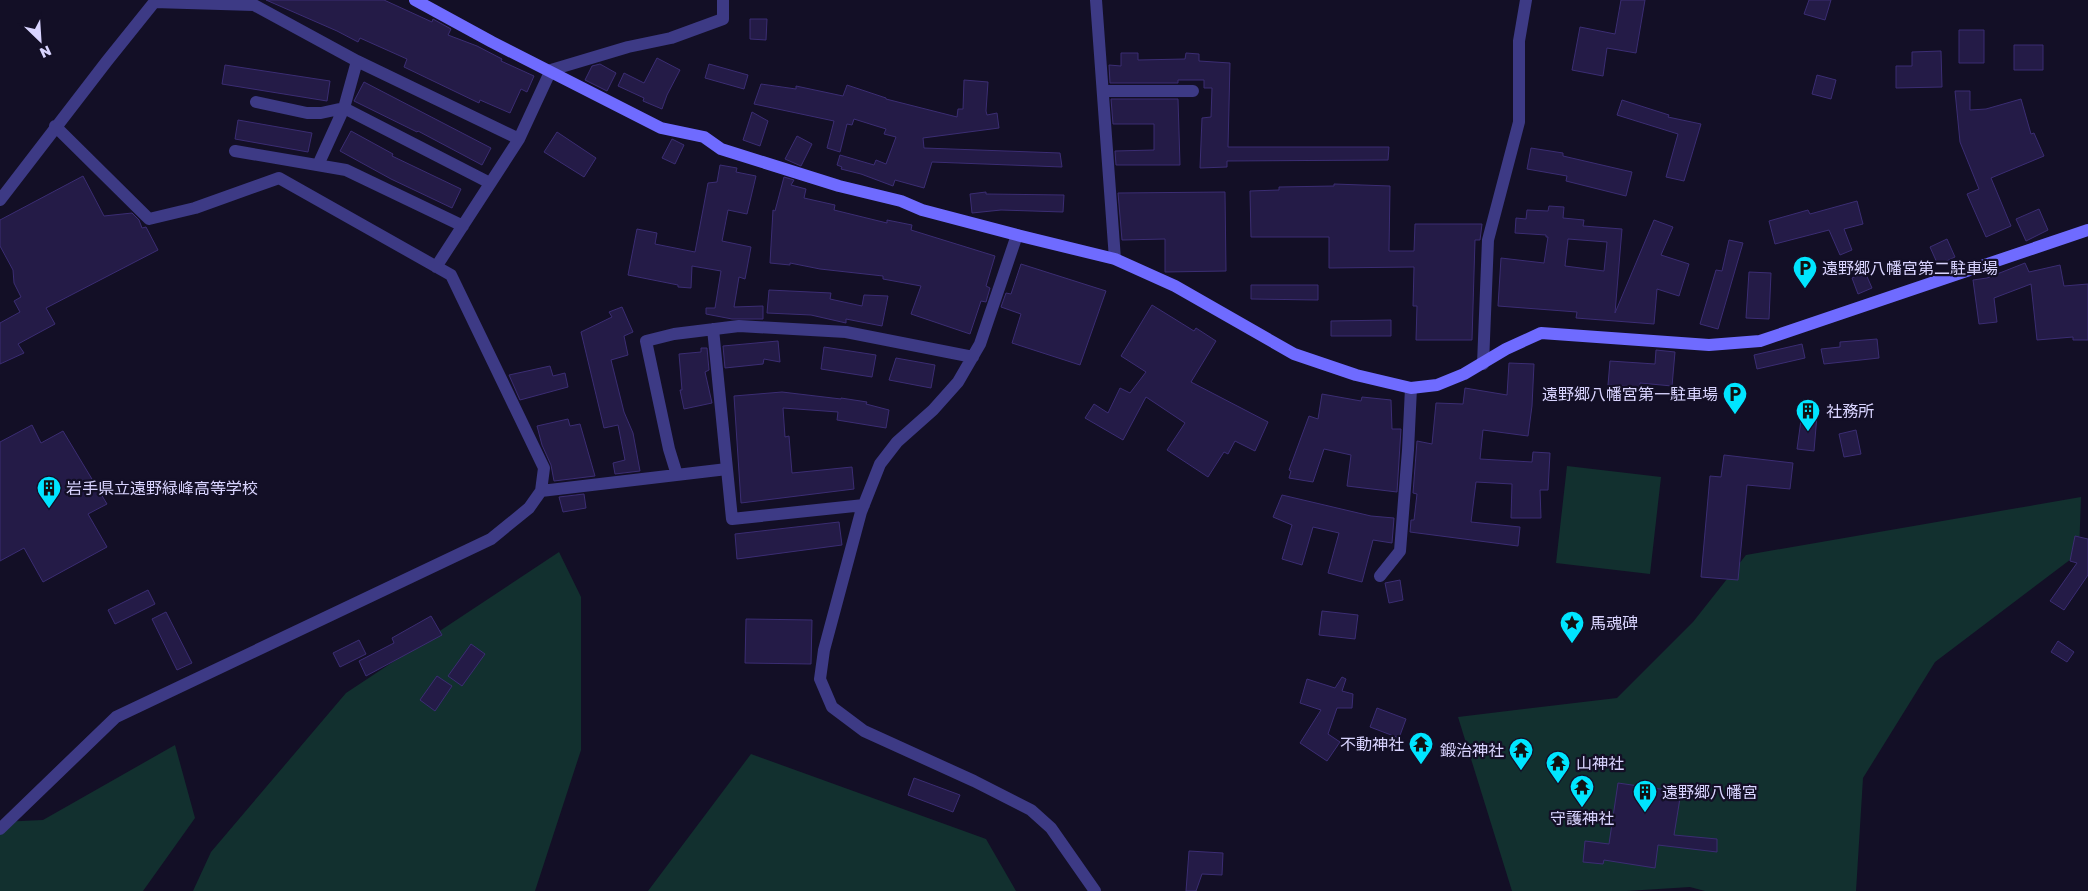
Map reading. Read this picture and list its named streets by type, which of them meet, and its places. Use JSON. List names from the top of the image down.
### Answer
{
  "places": {
    "parking": ["遠野郷八幡宮第二駐車場", "遠野郷八幡宮第一駐車場"],
    "building": ["社務所", "岩手県立遠野緑峰高等学校", "遠野郷八幡宮"],
    "place": ["馬魂碑"],
    "temple": [
      "不動神社",
      "鍛治神社",
      "山神社",
      "守護神社"
    ]
  },
  "north": "bottom right"
}
